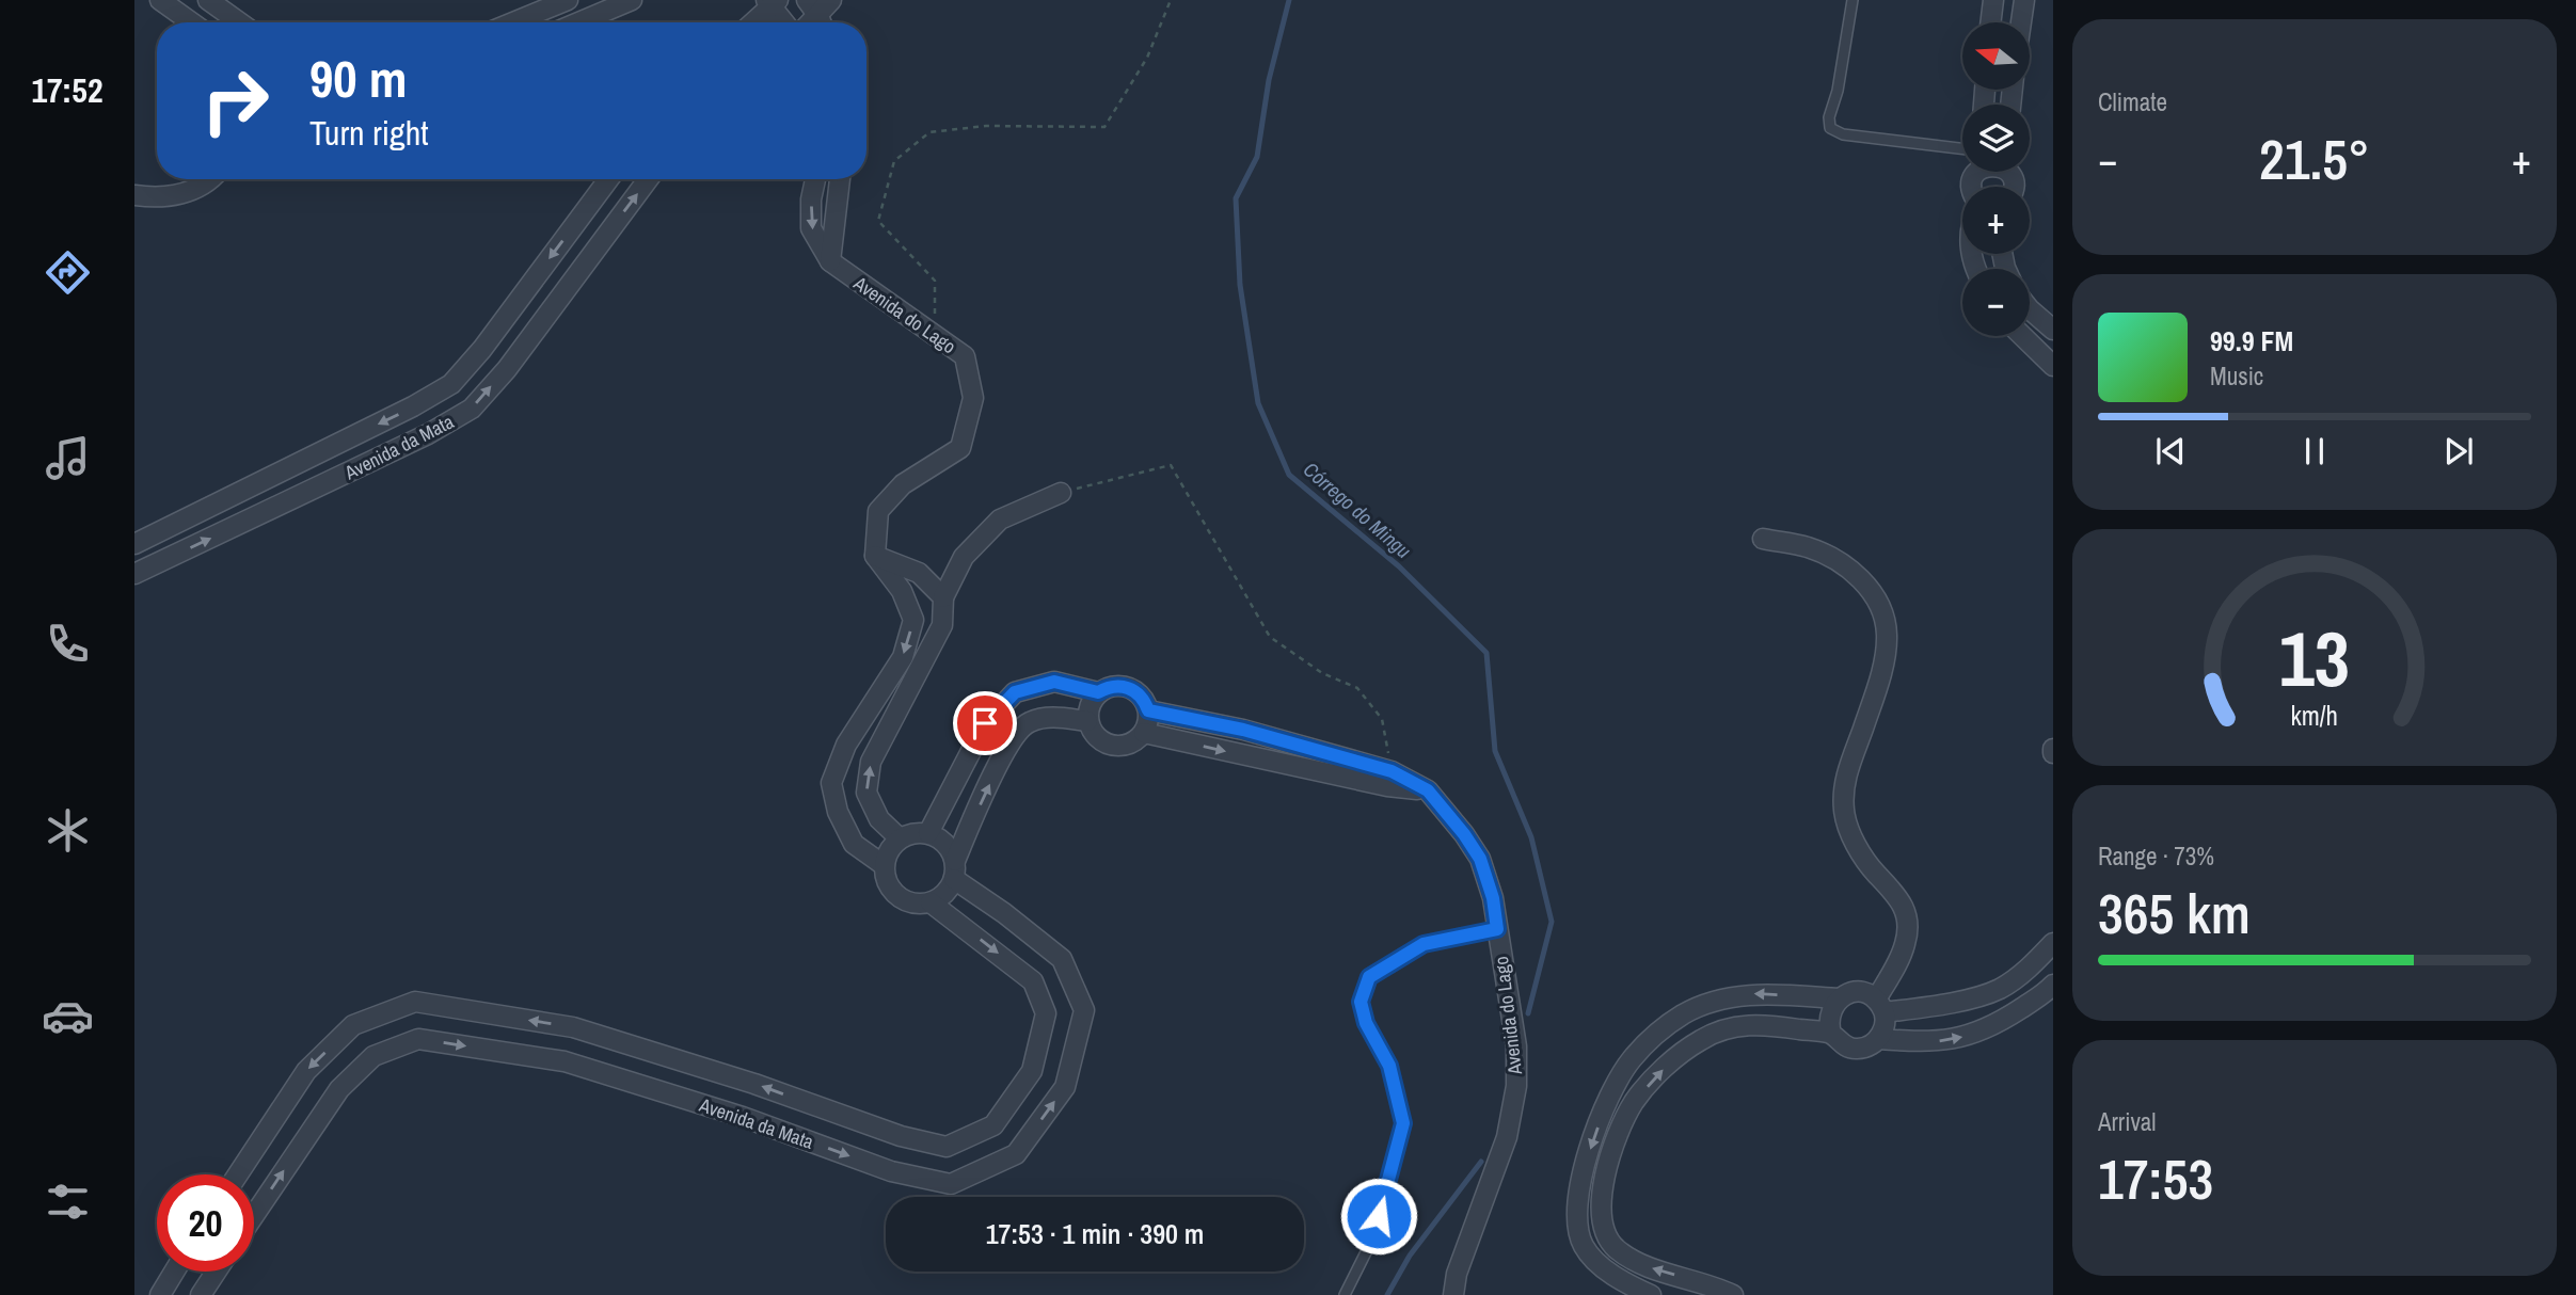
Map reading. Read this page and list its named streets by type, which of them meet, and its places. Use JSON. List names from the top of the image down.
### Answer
{
  "streets": {
    "street": ["Avenida do Lago", "Avenida da Mata"]
  },
  "water": ["Córrego do Mingu"],
  "north": "left",
  "page": {
    "tabs": "17:52",
    "tile": [
      "Climate",
      ["Range · 73%", "365 km"],
      ["Arrival", "17:53"]
    ],
    "map_buttons": ["+", "−"],
    "turn": ["90 m", "Turn right"],
    "heat": ["−", "21.5°", "+"],
    "song": ["99.9 FM", "Music"],
    "limit": "20",
    "trip": "17:53 · 1 min · 390 m",
    "gauge": ["13", "km/h"]
  }
}
